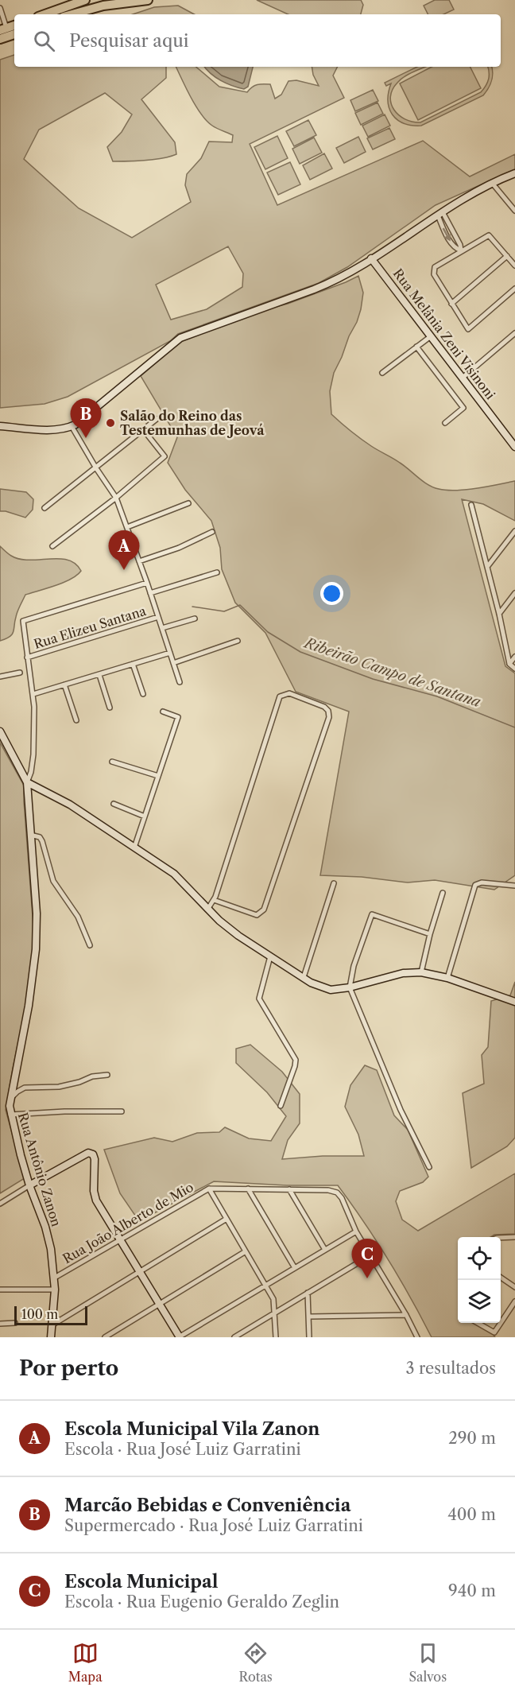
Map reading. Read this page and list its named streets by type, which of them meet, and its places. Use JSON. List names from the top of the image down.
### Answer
{
  "streets": {
    "main road": ["Rua Melânia Zeni Visinoni", "Rua Antônio Zanon"],
    "street": ["Rua Elizeu Santana", "Rua João Alberto de Mio"]
  },
  "crossings": [
    ["Rua Antônio Zanon", "Rua João Alberto de Mio"]
  ],
  "water": ["Ribeirão Campo de Santana"],
  "places": ["Salão do Reino das Testemunhas de Jeová"],
  "scale_bar": "100 m",
  "page": {
    "search": "Pesquisar aqui",
    "pins": ["B", "A", "C"],
    "scale": "100 m",
    "heading": ["Por perto", "3 resultados"],
    "list": [
      {
        "mark": "A",
        "name": "Escola Municipal Vila Zanon",
        "note": "Escola · Rua José Luiz Garratini",
        "value": "290 m"
      },
      {
        "mark": "B",
        "name": "Marcão Bebidas e Conveniência",
        "note": "Supermercado · Rua José Luiz Garratini",
        "value": "400 m"
      },
      {
        "mark": "C",
        "name": "Escola Municipal",
        "note": "Escola · Rua Eugenio Geraldo Zeglin",
        "value": "940 m"
      }
    ],
    "nav": ["Mapa", "Rotas", "Salvos"]
  }
}
